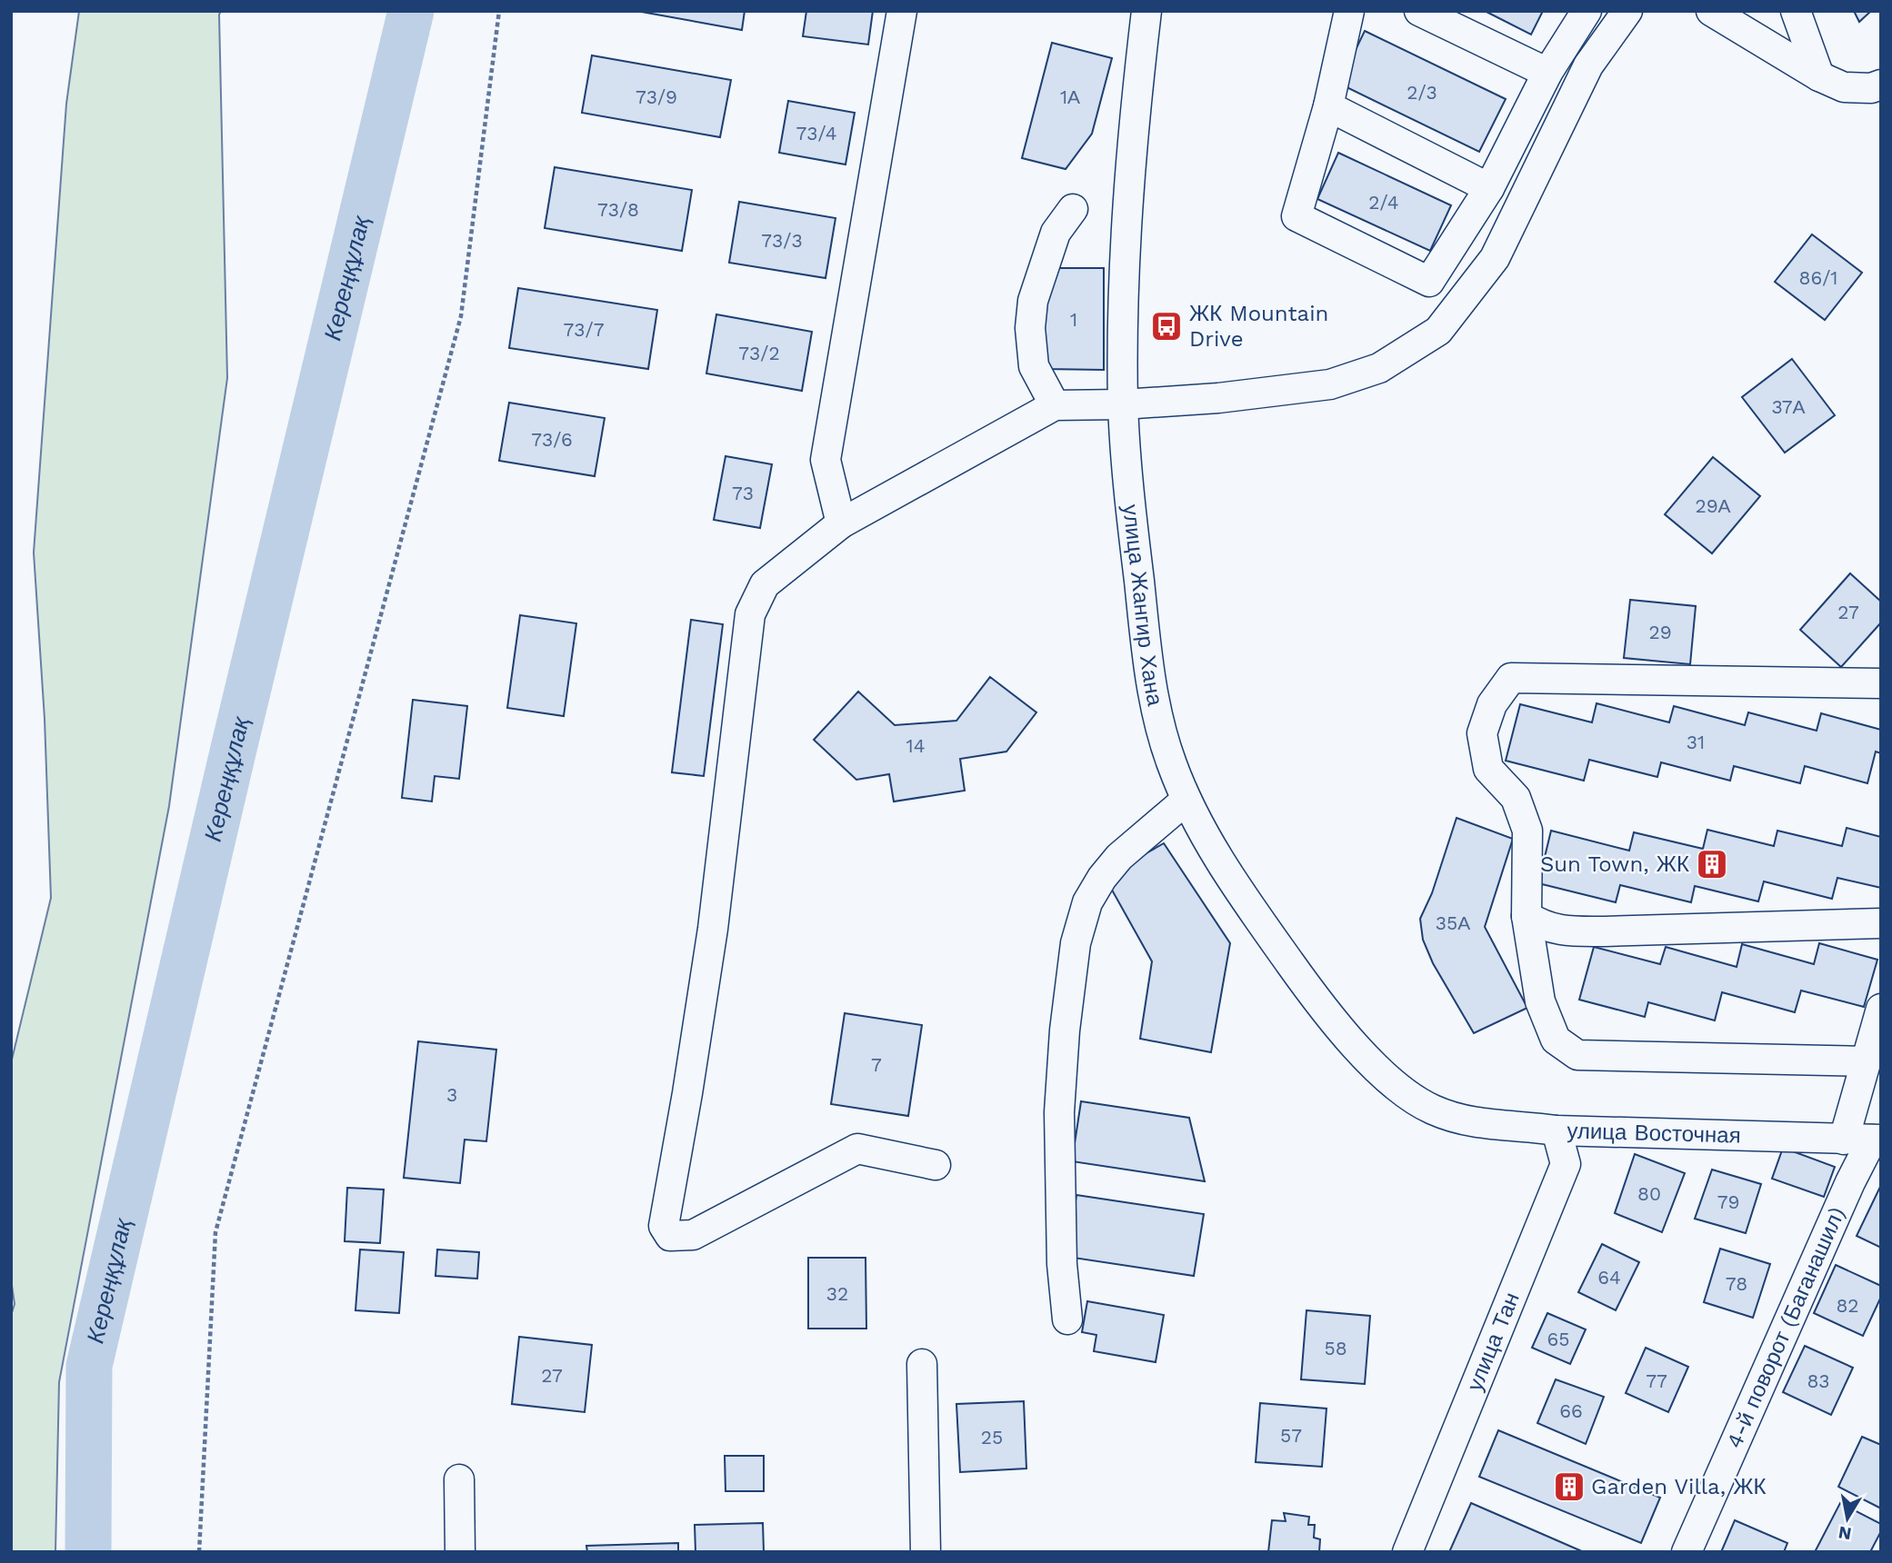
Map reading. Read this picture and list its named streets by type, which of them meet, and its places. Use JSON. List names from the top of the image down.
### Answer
{
  "streets": {
    "street": [
      "улица Жангир Хана",
      "улица Восточная",
      "4-й поворот (Баганашил)",
      "улица Тан"
    ]
  },
  "crossings": [
    ["улица Жангир Хана", "улица Восточная"],
    ["улица Восточная", "4-й поворот (Баганашил)"],
    ["улица Восточная", "улица Тан"]
  ],
  "water": ["Кереңқұлақ"],
  "places": {
    "bus stop": ["ЖК Mountain Drive"],
    "building": ["Sun Town, ЖК", "Garden Villa, ЖК"]
  },
  "house_numbers": [
    "2/3",
    "73/9",
    "1А",
    "73/4",
    "2/4",
    "73/8",
    "73/3",
    "86/1",
    "1",
    "73/7",
    "73/2",
    "37А",
    "73/6",
    "73",
    "29А",
    "27",
    "29",
    "31",
    "14",
    "35А",
    "7",
    "3",
    "80",
    "79",
    "64",
    "78",
    "32",
    "82",
    "65",
    "58",
    "27",
    "77",
    "83",
    "66",
    "57",
    "25"
  ],
  "north": "bottom"
}
